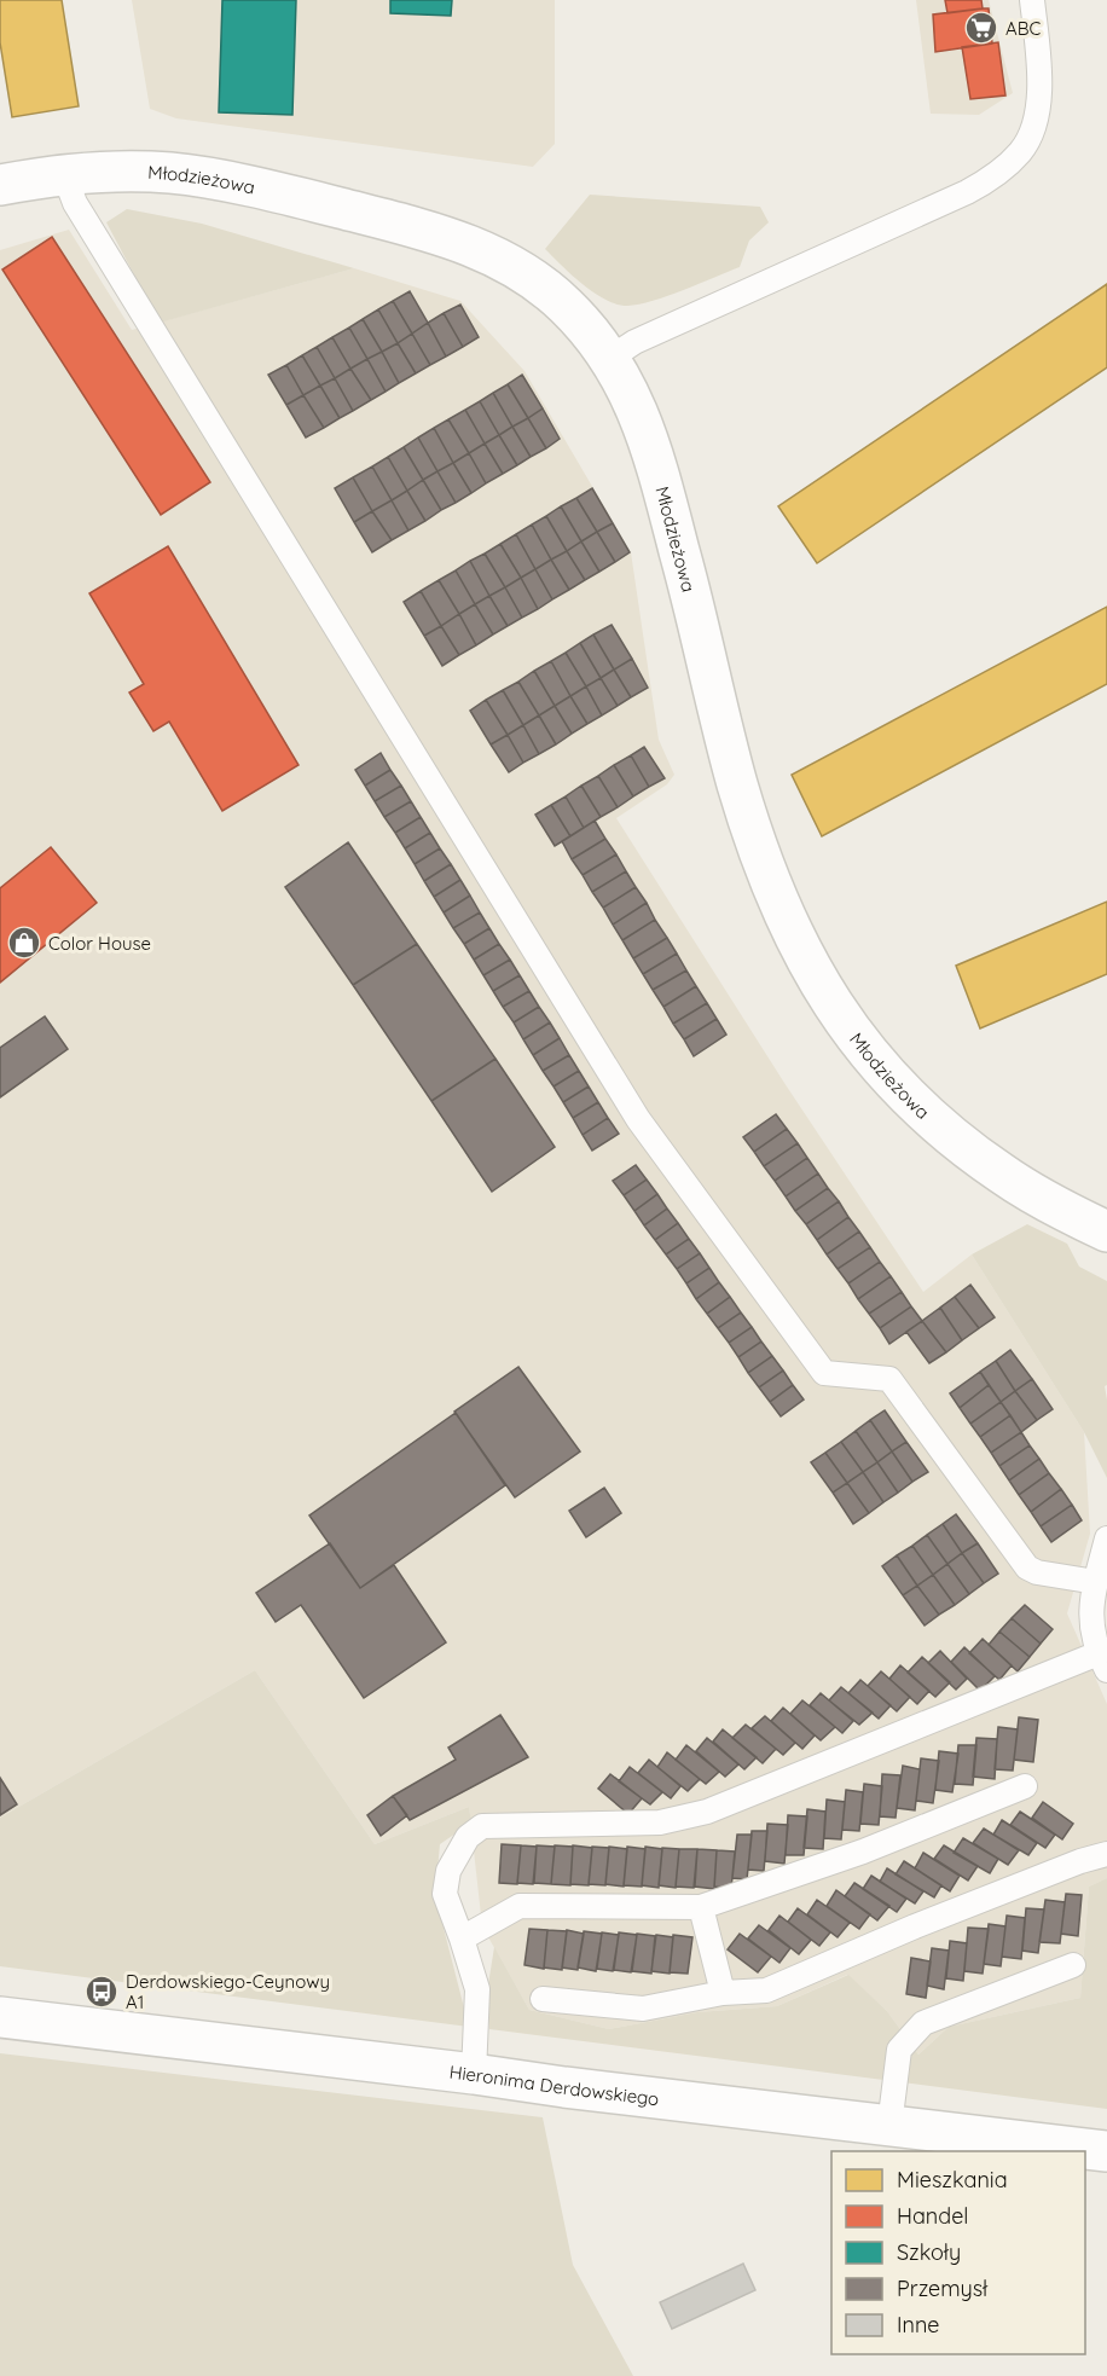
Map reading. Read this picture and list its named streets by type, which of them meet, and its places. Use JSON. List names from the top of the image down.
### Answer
{
  "streets": {
    "street": ["Młodzieżowa", "Hieronima Derdowskiego"]
  },
  "places": {
    "supermarket": ["ABC"],
    "shop": ["Color House"],
    "bus stop": ["Derdowskiego-Ceynowy A1"]
  },
  "legend": [
    "Mieszkania",
    "Handel",
    "Szkoły",
    "Przemysł",
    "Inne"
  ]
}
